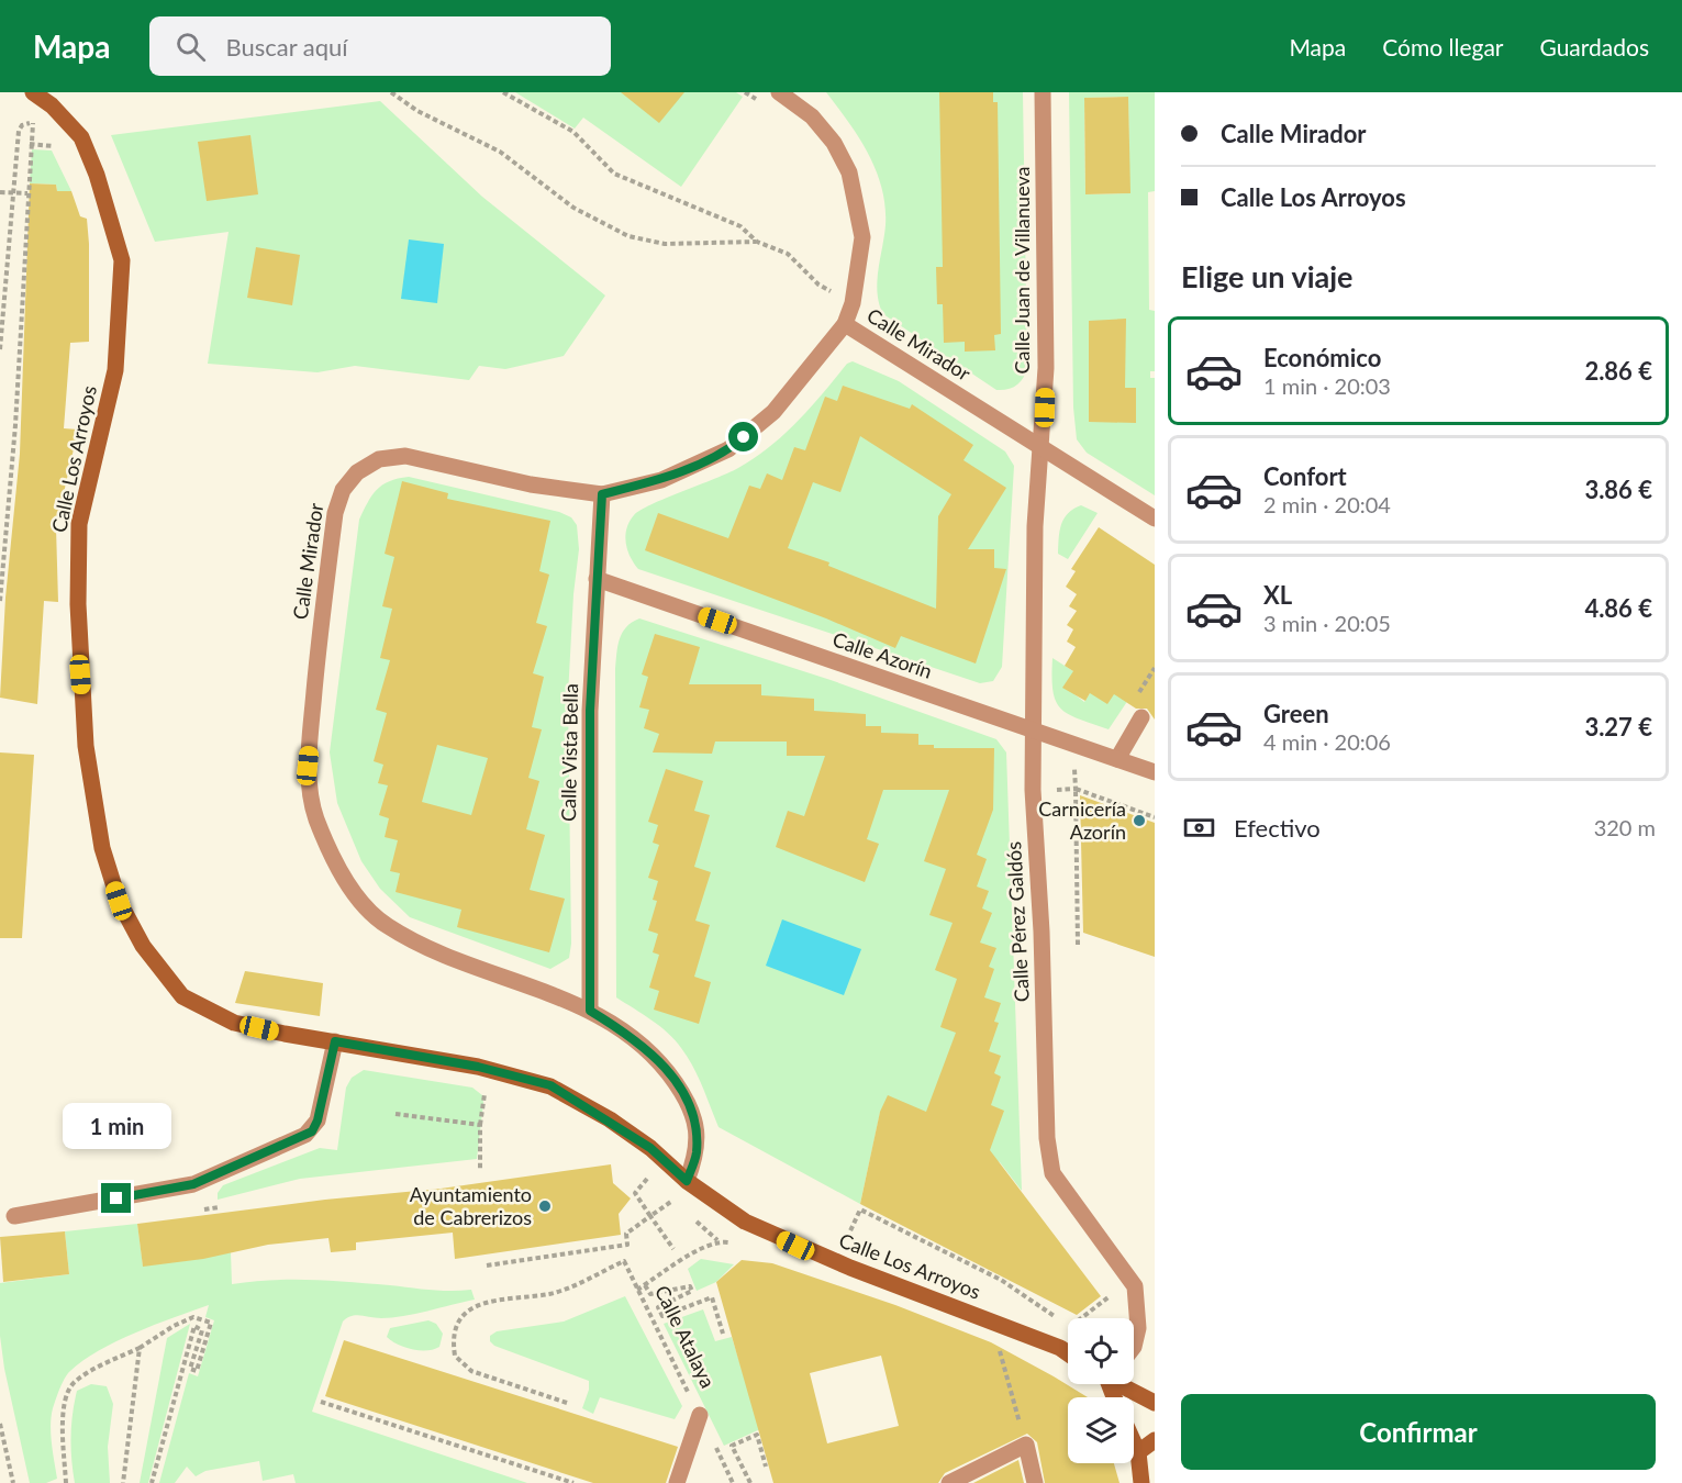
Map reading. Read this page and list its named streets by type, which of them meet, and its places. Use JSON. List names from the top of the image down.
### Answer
{
  "streets": {
    "street": [
      "Calle Juan de Villanueva",
      "Calle Mirador",
      "Calle Los Arroyos",
      "Calle Azorín",
      "Calle Vista Bella",
      "Calle Pérez Galdós",
      "Calle Atalaya"
    ]
  },
  "crossings": [
    ["Calle Juan de Villanueva", "Calle Mirador"],
    ["Calle Juan de Villanueva", "Calle Pérez Galdós"],
    ["Calle Mirador", "Calle Los Arroyos"],
    ["Calle Mirador", "Calle Vista Bella"],
    ["Calle Mirador", "Calle Pérez Galdós"],
    ["Calle Azorín", "Calle Vista Bella"],
    ["Calle Azorín", "Calle Pérez Galdós"]
  ],
  "places": ["Carnicería Azorín", "Ayuntamiento de Cabrerizos"],
  "page": {
    "header": "Mapa",
    "search": "Buscar aquí",
    "nav": ["Mapa", "Cómo llegar", "Guardados"],
    "banner": ["Calle Mirador", "Calle Los Arroyos"],
    "heading": "Elige un viaje",
    "list": [
      {
        "name": "Económico",
        "note": "1 min · 20:03",
        "value": "2.86 €"
      },
      {
        "name": "Confort",
        "note": "2 min · 20:04",
        "value": "3.86 €"
      },
      {
        "name": "XL",
        "note": "3 min · 20:05",
        "value": "4.86 €"
      },
      {
        "name": "Green",
        "note": "4 min · 20:06",
        "value": "3.27 €"
      }
    ],
    "pay": ["Efectivo", "320 m"],
    "bubble": "1 min",
    "buttons": "Confirmar"
  }
}
